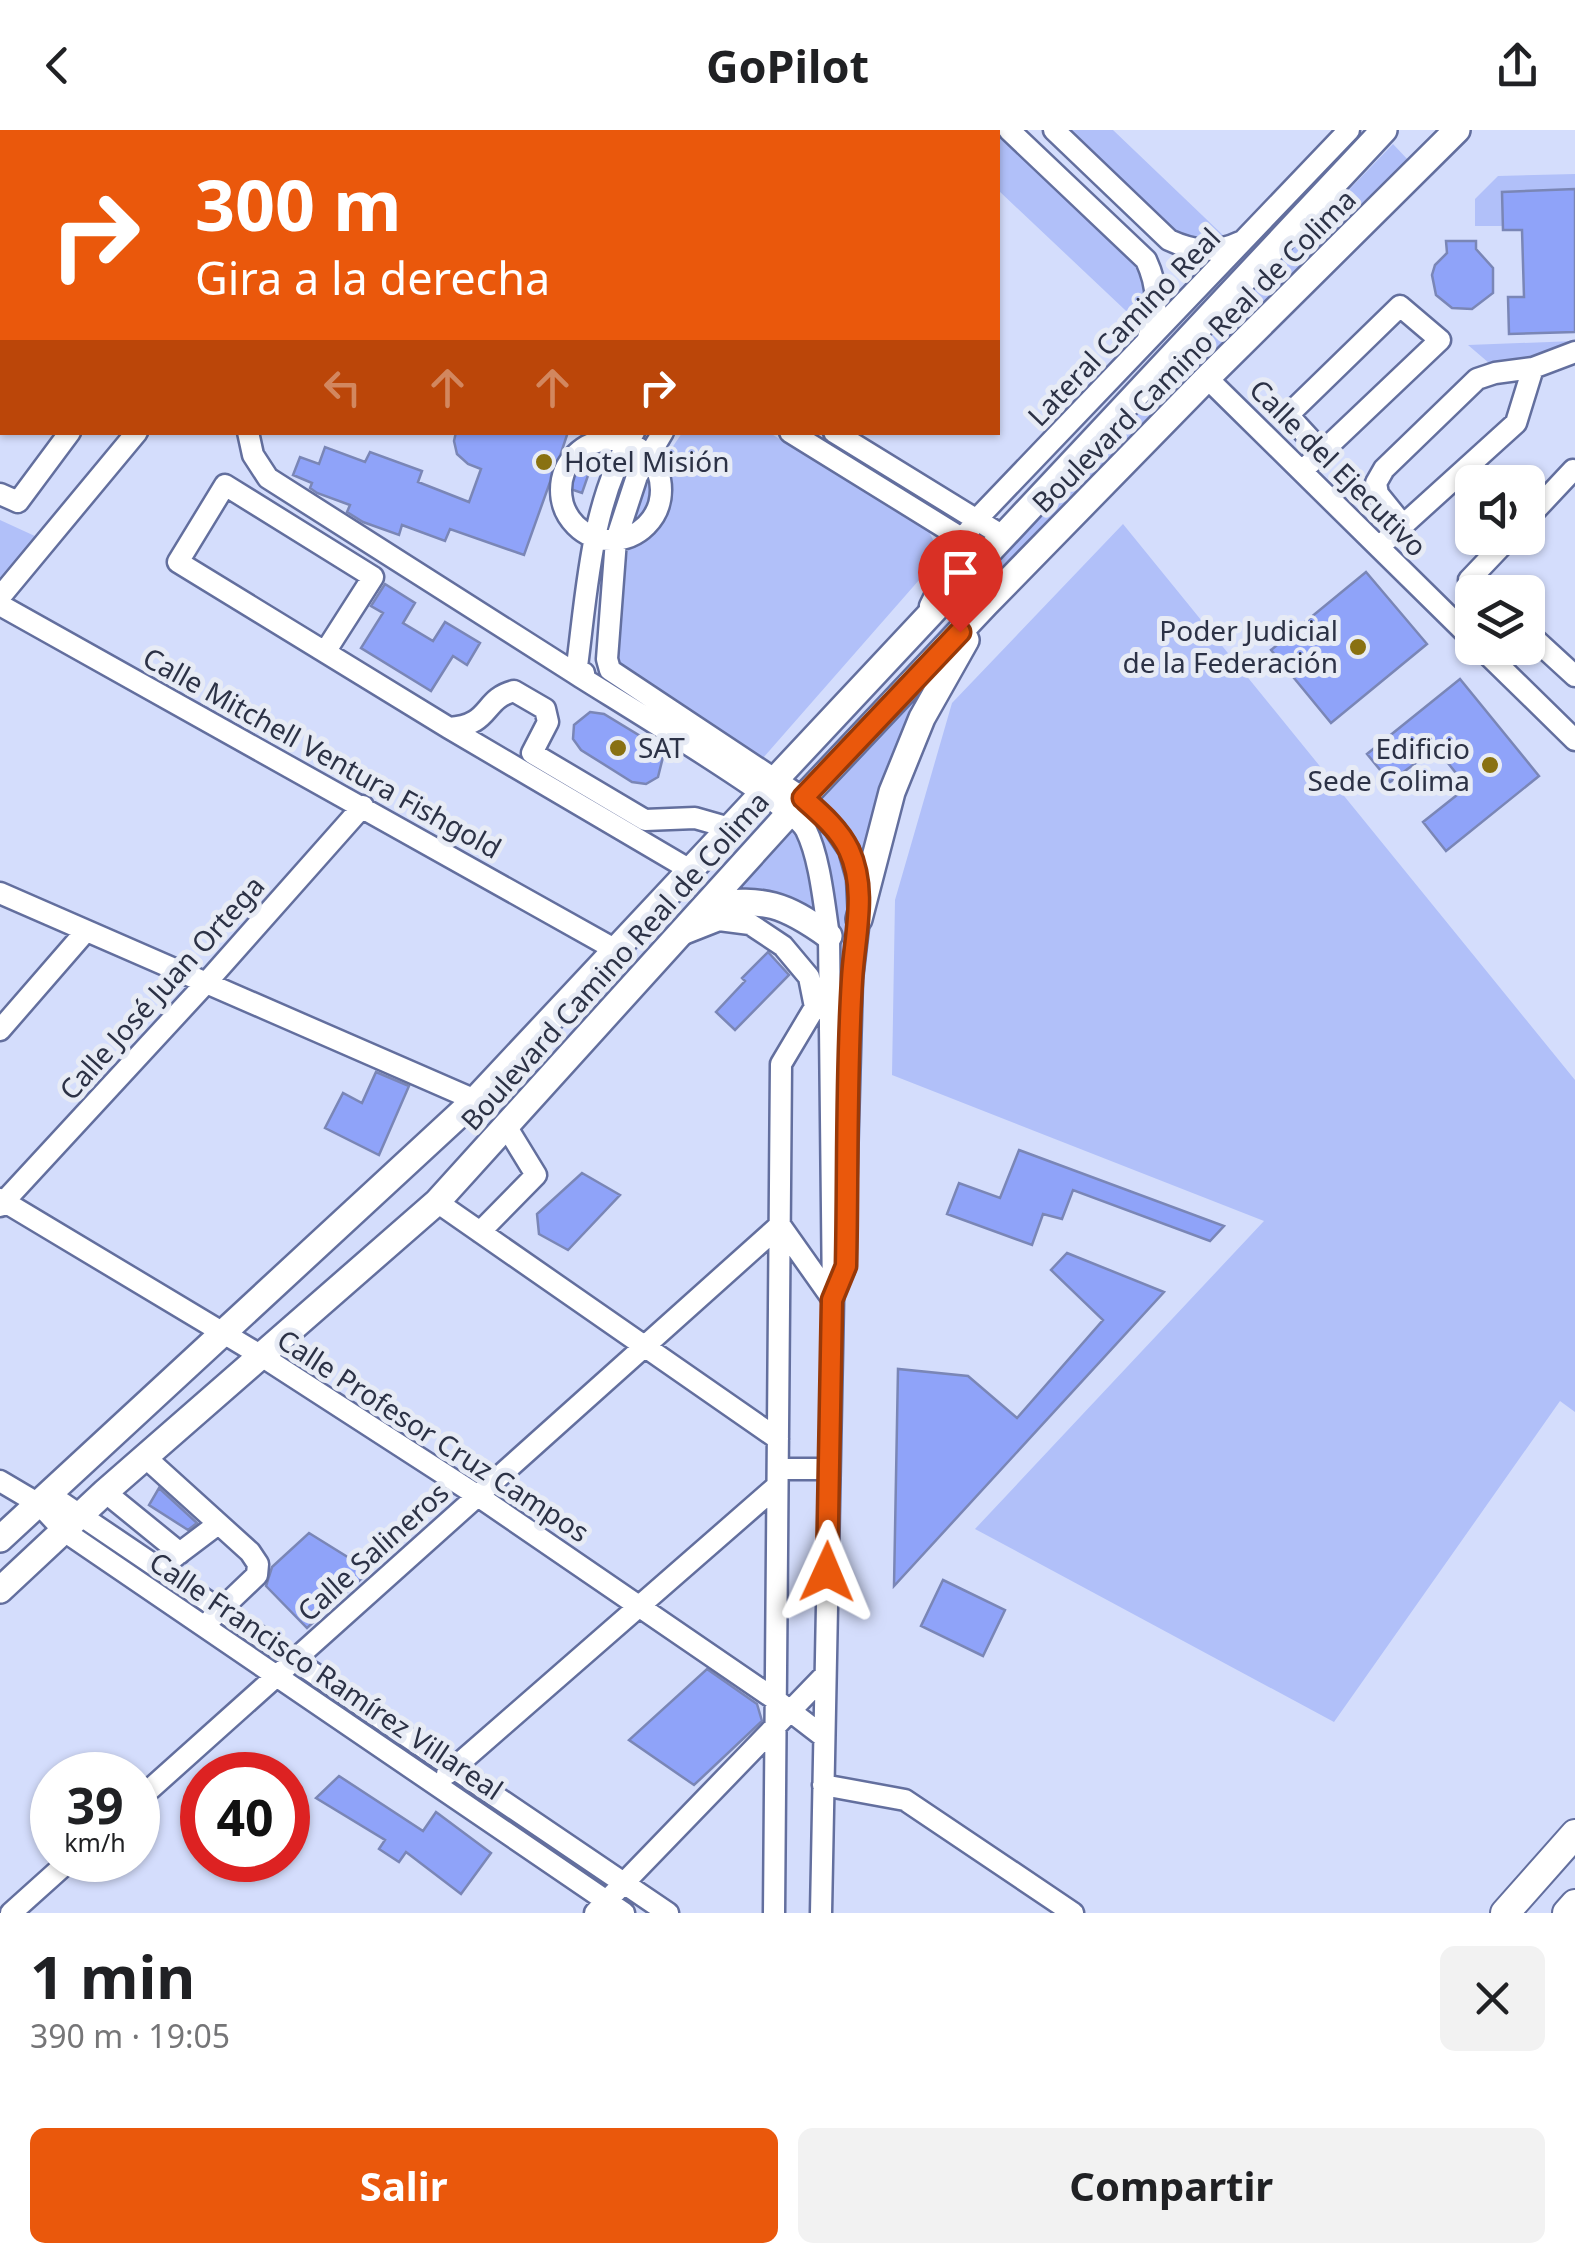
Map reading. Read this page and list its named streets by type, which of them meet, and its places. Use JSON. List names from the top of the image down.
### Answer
{
  "streets": {
    "main road": ["Boulevard Camino Real de Colima"],
    "street": [
      "Lateral Camino Real",
      "Calle del Ejecutivo",
      "Calle Mitchell Ventura Fishgold",
      "Calle José Juan Ortega",
      "Calle Profesor Cruz Campos",
      "Calle Salineros",
      "Calle Francisco Ramírez Villareal"
    ]
  },
  "crossings": [
    ["Lateral Camino Real", "Boulevard Camino Real de Colima"],
    ["Boulevard Camino Real de Colima", "Calle del Ejecutivo"],
    ["Boulevard Camino Real de Colima", "Calle Mitchell Ventura Fishgold"],
    ["Boulevard Camino Real de Colima", "Calle Profesor Cruz Campos"],
    ["Boulevard Camino Real de Colima", "Calle Francisco Ramírez Villareal"],
    ["Calle Mitchell Ventura Fishgold", "Calle José Juan Ortega"],
    ["Calle José Juan Ortega", "Calle Profesor Cruz Campos"],
    ["Calle Profesor Cruz Campos", "Calle Salineros"],
    ["Calle Salineros", "Calle Francisco Ramírez Villareal"]
  ],
  "places": [
    "Hotel Misión",
    "Poder Judicial de la Federación",
    "SAT",
    "Edificio Sede Colima"
  ],
  "page": {
    "header": "GoPilot",
    "turn": ["300 m", "Gira a la derecha"],
    "speed": "39 km/h",
    "limit": "40",
    "heading": ["1 min", "390 m · 19:05"],
    "buttons": ["Salir", "Compartir"]
  }
}
